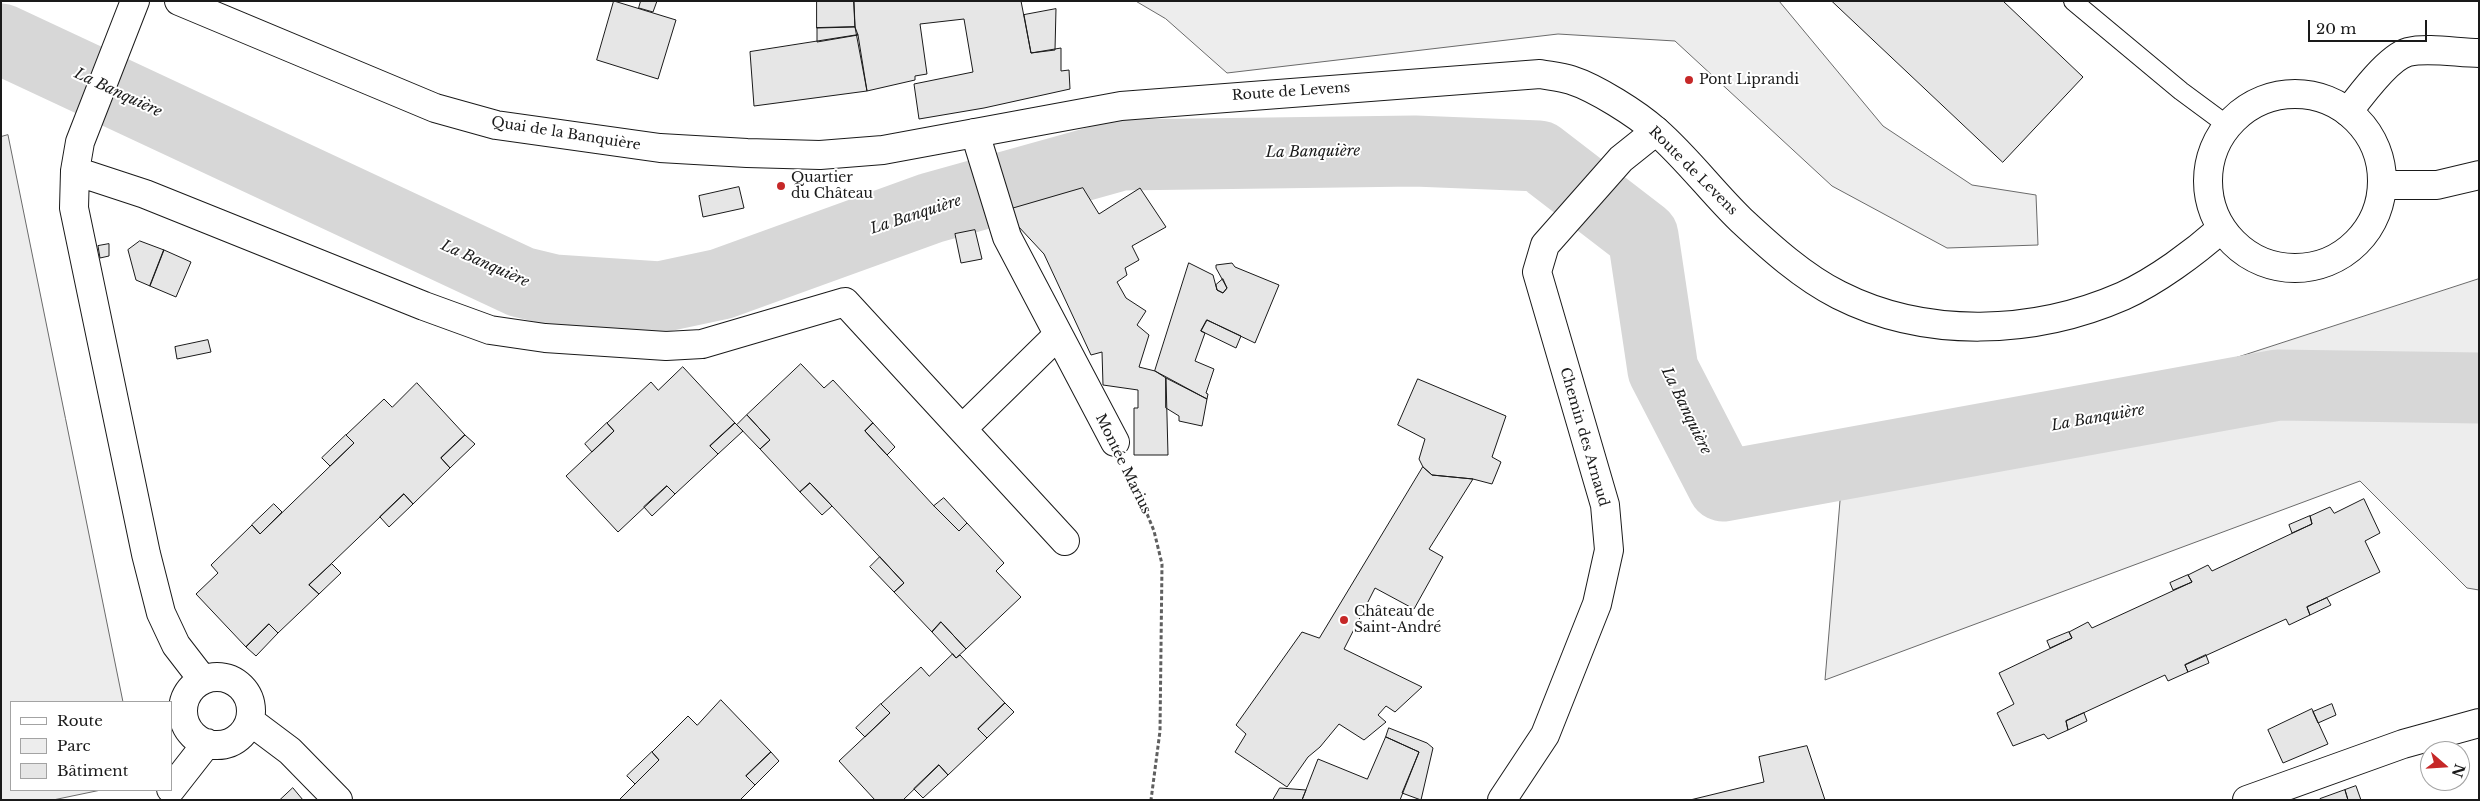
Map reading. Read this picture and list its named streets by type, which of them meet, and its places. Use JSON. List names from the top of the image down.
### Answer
{
  "streets": {
    "street": [
      "Route de Levens",
      "Quai de la Banquière",
      "Chemin des Arnaud",
      "Montée Marius"
    ]
  },
  "crossings": [
    ["Route de Levens", "Quai de la Banquière"],
    ["Route de Levens", "Chemin des Arnaud"],
    ["Route de Levens", "Montée Marius"],
    ["Quai de la Banquière", "Montée Marius"]
  ],
  "water": ["La Banquière"],
  "places": ["Pont Liprandi", "Quartier du Château", "Château de Saint-André"],
  "legend": ["Route", "Parc", "Bâtiment"],
  "scale_bar": "20 m",
  "north": "right"
}
